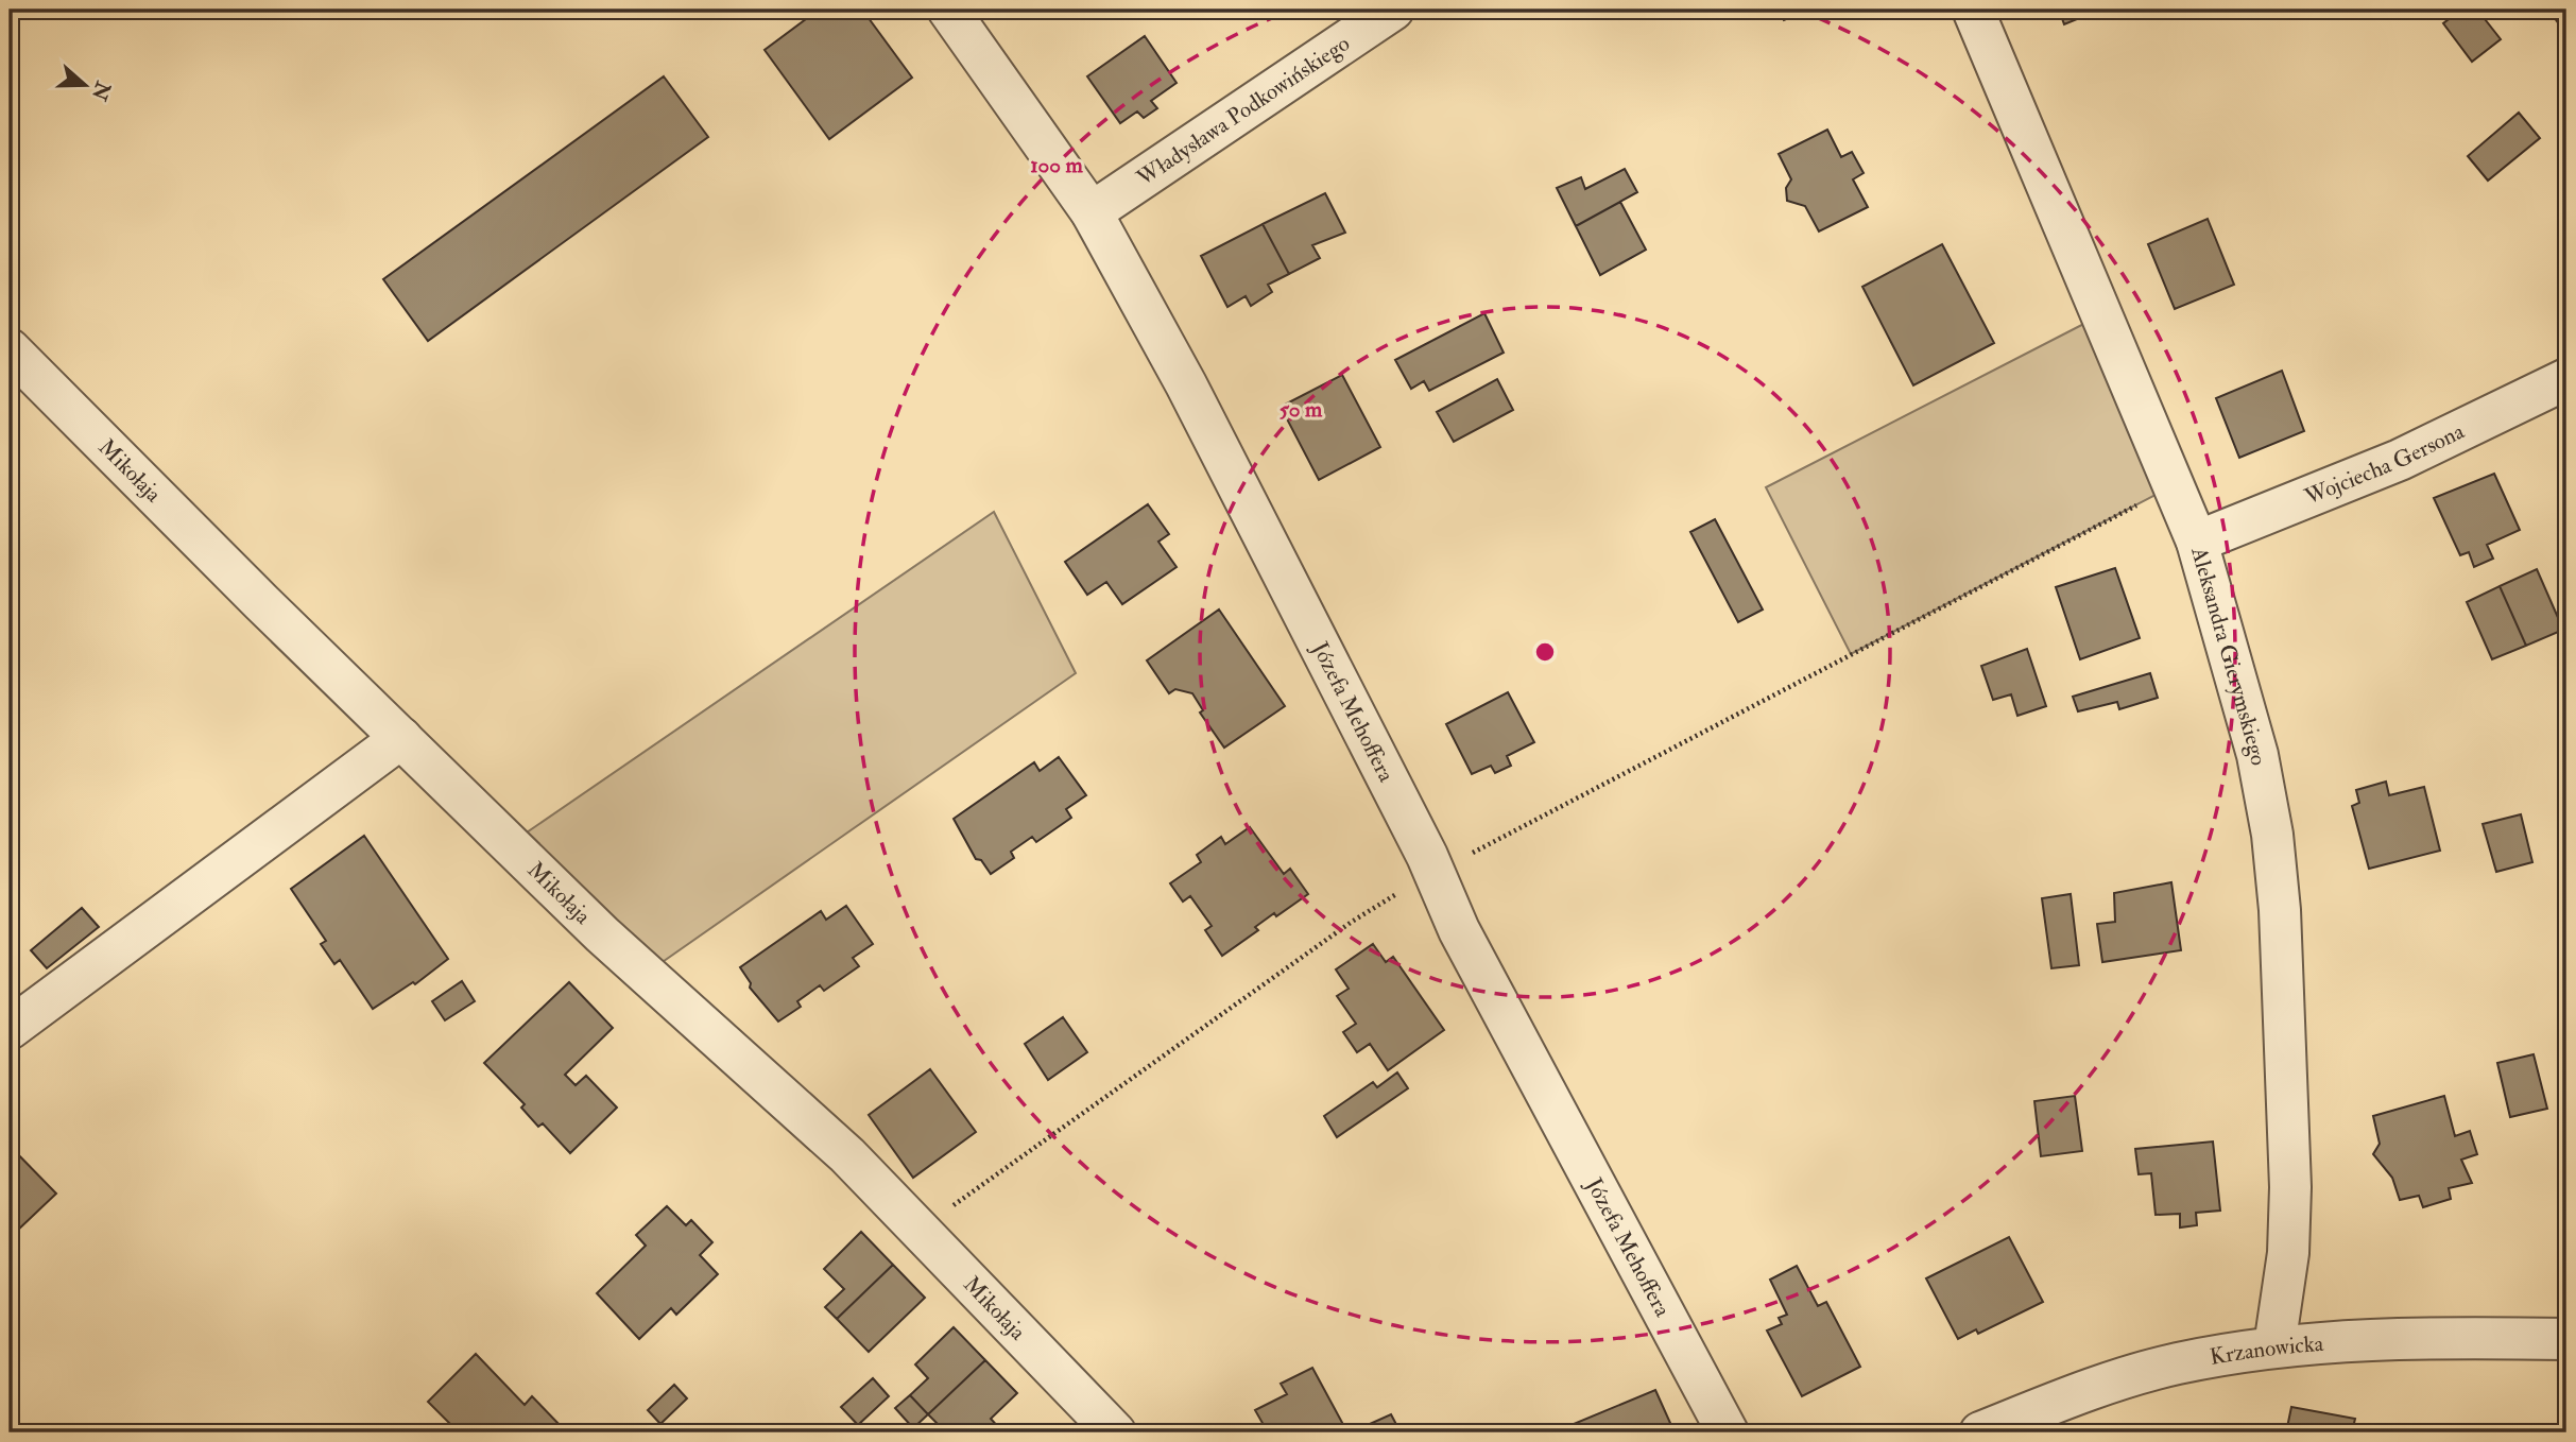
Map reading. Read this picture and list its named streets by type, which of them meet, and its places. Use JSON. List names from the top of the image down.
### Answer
{
  "streets": {
    "street": [
      "Władysława Podkowińskiego",
      "Wojciecha Gersona",
      "Mikołaja",
      "Aleksandra Gierymskiego",
      "Józefa Mehoffera",
      "Krzanowicka"
    ]
  },
  "crossings": [
    ["Władysława Podkowińskiego", "Józefa Mehoffera"],
    ["Wojciecha Gersona", "Aleksandra Gierymskiego"],
    ["Aleksandra Gierymskiego", "Krzanowicka"]
  ],
  "north": "right",
  "rings": ["100 m", "50 m"]
}
